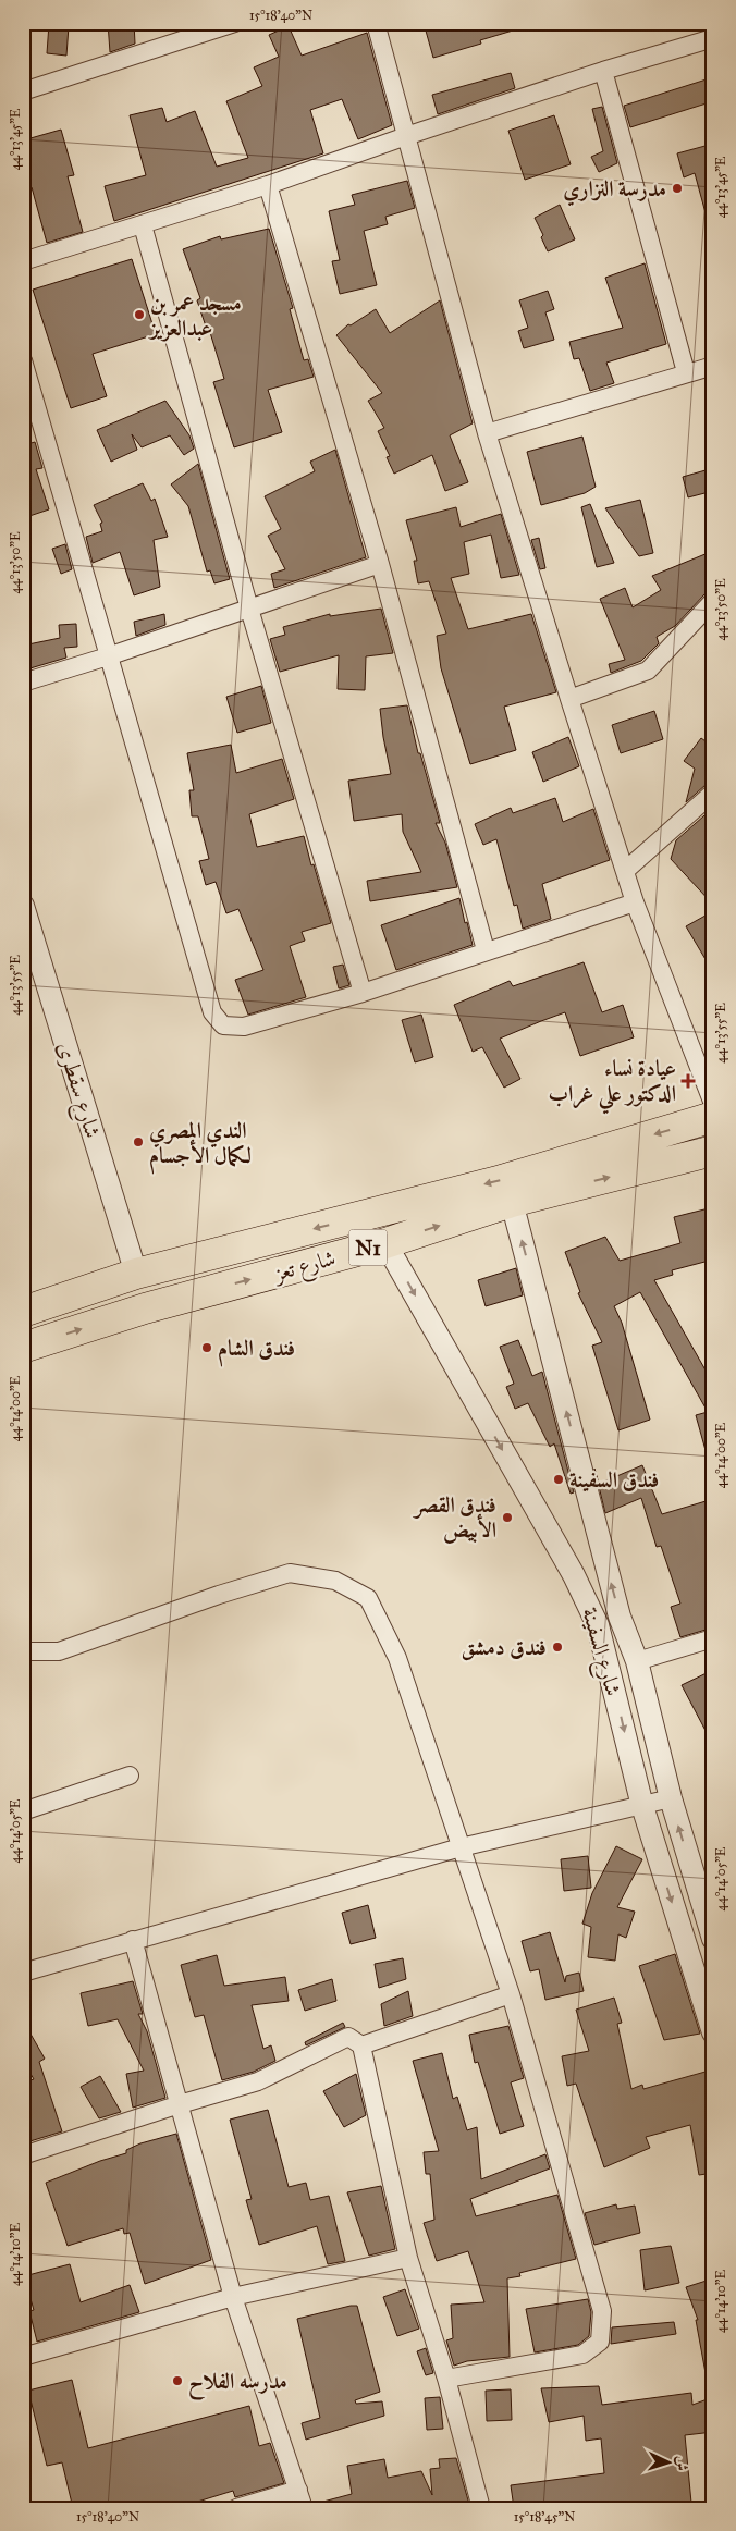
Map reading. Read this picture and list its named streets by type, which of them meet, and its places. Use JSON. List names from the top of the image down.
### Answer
{
  "streets": {
    "highway": ["N1", "شارع تعز"],
    "street": ["شارع سقطرى", "شارع السفينة"]
  },
  "crossings": [
    ["شارع سقطرى", "شارع تعز"],
    ["شارع تعز", "شارع السفينة"]
  ],
  "places": {
    "other": [
      "مدرسة النزاري",
      "مسجد عمر بن عبدالعزيز",
      "الندي المصري لكمال الأجسام",
      "فندق الشام",
      "فندق السفينة",
      "فندق القصر الأبيض",
      "فندق دمشق",
      "مدرسه الفلاح"
    ],
    "health": ["عيادة نساء الدكتور علي غراب"]
  },
  "north": "right",
  "coordinates": [
    "15°18'40\"N",
    "44°13'45\"E",
    "44°13'50\"E",
    "44°13'55\"E",
    "44°14'00\"E",
    "44°14'05\"E",
    "44°14'10\"E",
    "15°18'45\"N"
  ]
}
